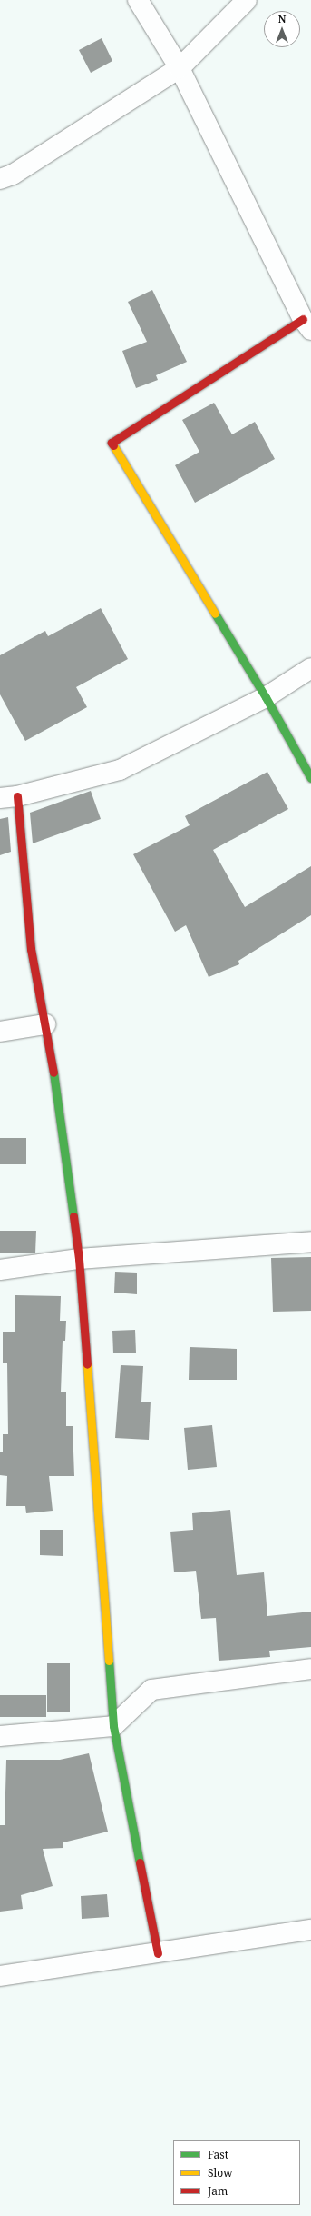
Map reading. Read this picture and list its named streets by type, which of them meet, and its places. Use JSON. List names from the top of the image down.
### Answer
{
  "legend": ["Fast", "Slow", "Jam"],
  "north": "top"
}
